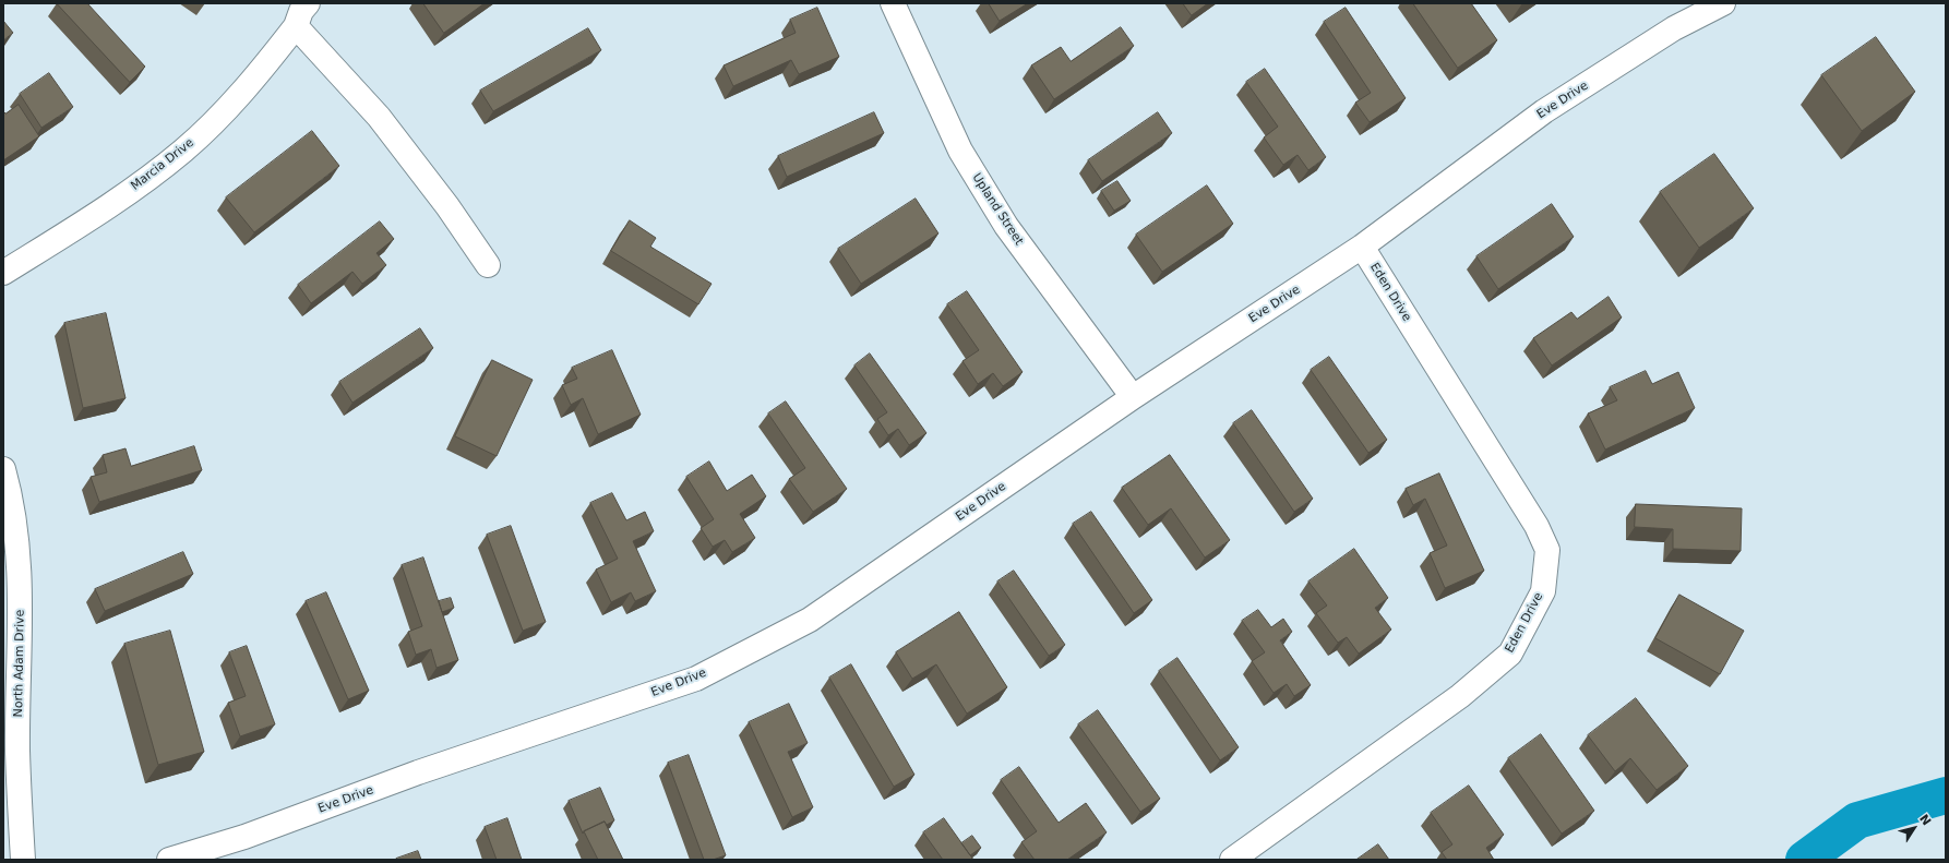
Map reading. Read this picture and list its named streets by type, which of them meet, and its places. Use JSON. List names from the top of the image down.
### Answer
{
  "streets": {
    "street": [
      "Eve Drive",
      "Marcia Drive",
      "Upland Street",
      "Eden Drive",
      "North Adam Drive"
    ]
  },
  "crossings": [
    ["Eve Drive", "Upland Street"],
    ["Eve Drive", "Eden Drive"]
  ],
  "north": "top right"
}
